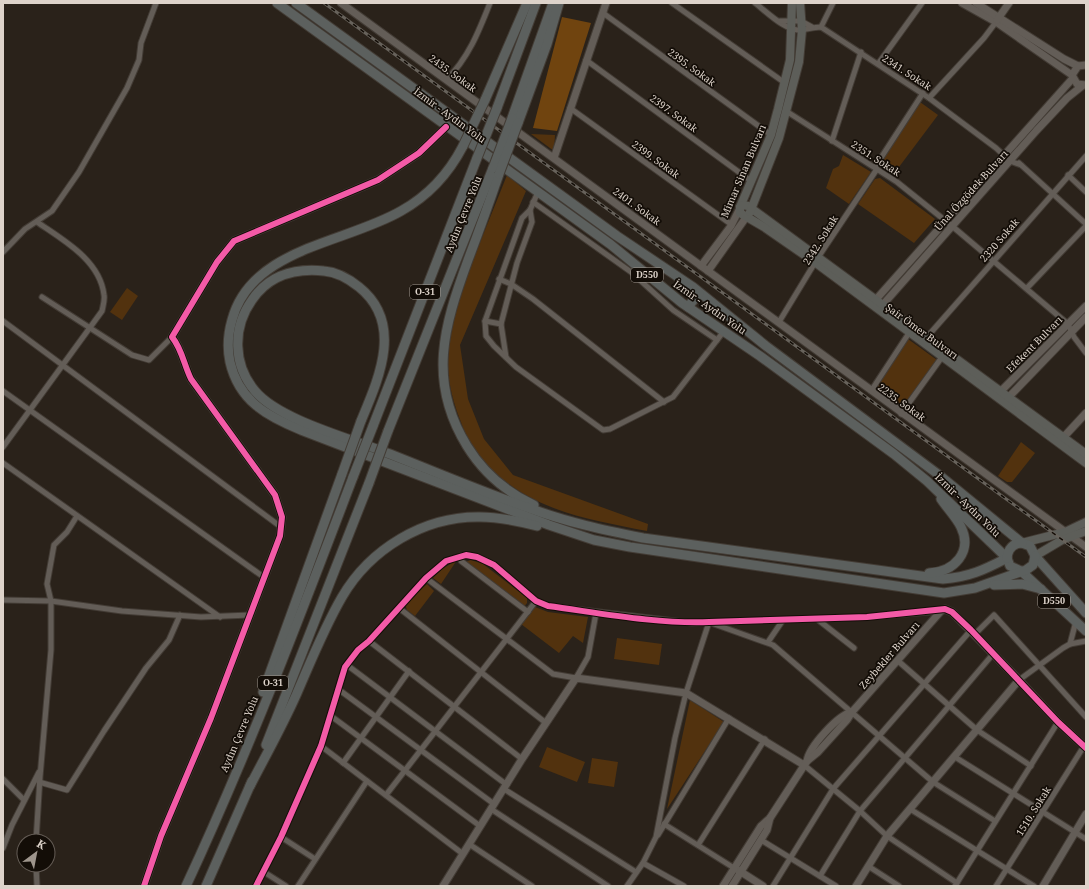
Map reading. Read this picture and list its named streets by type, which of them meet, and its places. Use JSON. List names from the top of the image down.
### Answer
{
  "streets": {
    "highway": [
      "İzmir - Aydın Yolu",
      "Aydın Çevre Yolu",
      "D550",
      "O-31"
    ],
    "main road": ["Mimar Sinan Bulvarı", "Şair Ömer Bulvarı"],
    "street": [
      "2395. Sokak",
      "2341. Sokak",
      "2435. Sokak",
      "2397. Sokak",
      "2351. Sokak",
      "2399. Sokak",
      "Ünal Özgödek Bulvarı",
      "2401. Sokak",
      "2342. Sokak",
      "2320 Sokak",
      "Efekent Bulvarı",
      "2235. Sokak",
      "Zeybekler Bulvarı",
      "1510. Sokak"
    ]
  },
  "crossings": [
    ["2395. Sokak", "Mimar Sinan Bulvarı"],
    ["2341. Sokak", "Ünal Özgödek Bulvarı"],
    ["2341. Sokak", "2342. Sokak"],
    ["2435. Sokak", "2401. Sokak"],
    ["2397. Sokak", "Mimar Sinan Bulvarı"],
    ["İzmir - Aydın Yolu", "D550"],
    ["2351. Sokak", "Mimar Sinan Bulvarı"],
    ["2351. Sokak", "Ünal Özgödek Bulvarı"],
    ["2351. Sokak", "2342. Sokak"],
    ["2351. Sokak", "2320 Sokak"],
    ["2351. Sokak", "Efekent Bulvarı"],
    ["2399. Sokak", "Mimar Sinan Bulvarı"],
    ["Mimar Sinan Bulvarı", "2401. Sokak"],
    ["Mimar Sinan Bulvarı", "Şair Ömer Bulvarı"],
    ["Mimar Sinan Bulvarı", "2235. Sokak"],
    ["Ünal Özgödek Bulvarı", "Şair Ömer Bulvarı"],
    ["2401. Sokak", "2235. Sokak"],
    ["Aydın Çevre Yolu", "O-31"],
    ["2342. Sokak", "Şair Ömer Bulvarı"],
    ["2342. Sokak", "2235. Sokak"],
    ["2320 Sokak", "Şair Ömer Bulvarı"],
    ["Şair Ömer Bulvarı", "Efekent Bulvarı"]
  ],
  "north": "top right"
}
